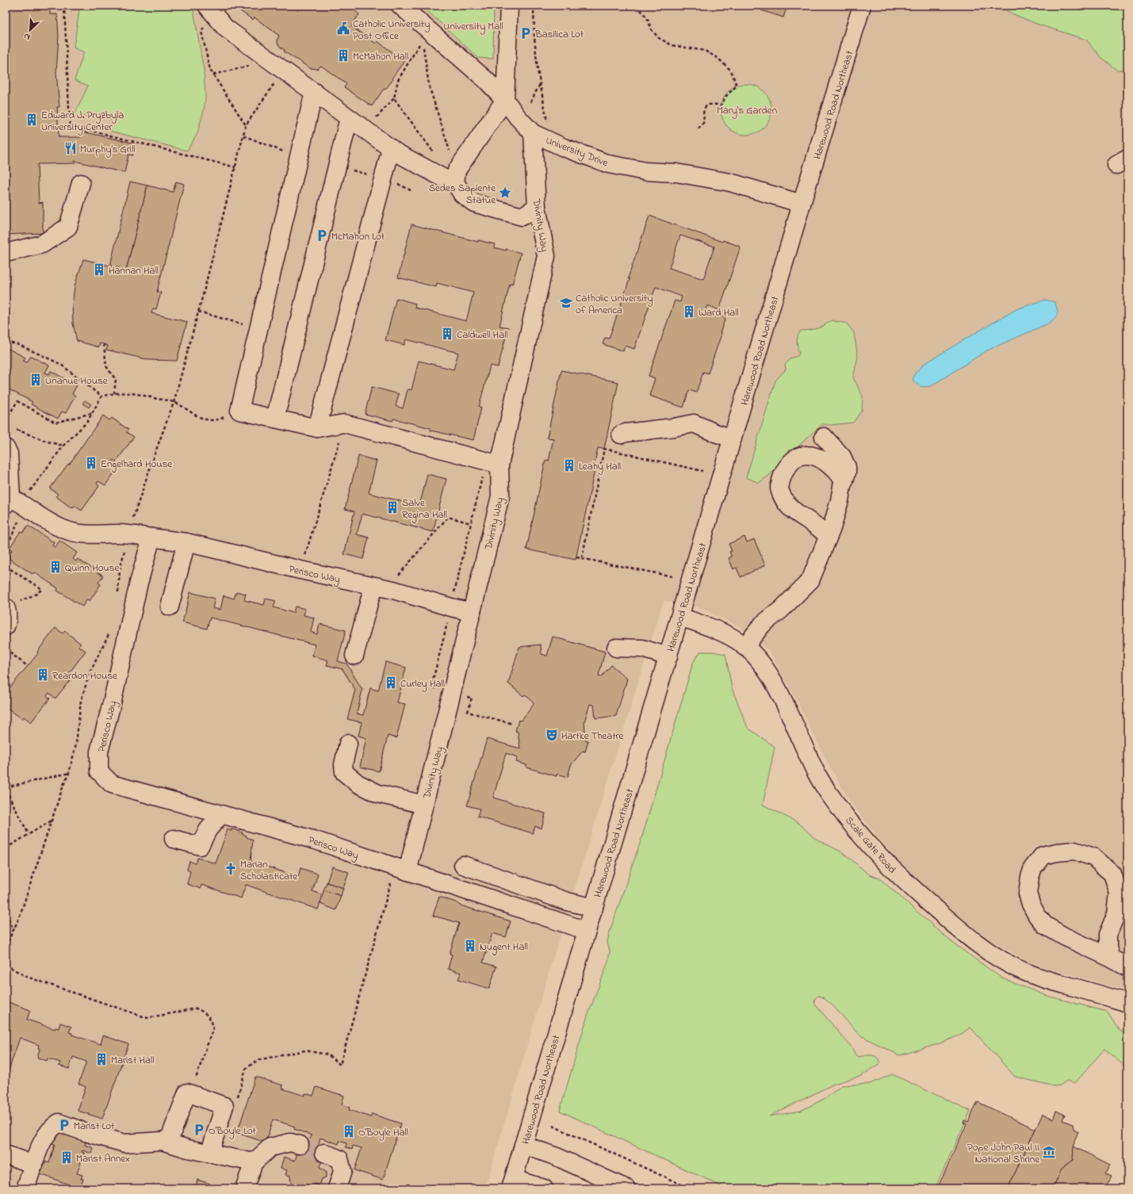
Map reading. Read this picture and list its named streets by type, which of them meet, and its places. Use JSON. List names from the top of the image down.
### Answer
{
  "streets": {
    "street": [
      "Harewood Road Northeast",
      "University Drive",
      "Divinity Way",
      "Perisco Way",
      "Scale Gate Road"
    ]
  },
  "crossings": [
    ["Harewood Road Northeast", "University Drive"],
    ["Harewood Road Northeast", "Perisco Way"],
    ["Harewood Road Northeast", "Scale Gate Road"],
    ["University Drive", "Divinity Way"],
    ["Divinity Way", "Perisco Way"]
  ],
  "parks": ["University Mall", "Mary's Garden"],
  "places": {
    "public building": ["Catholic University Post Office"],
    "parking": [
      "Basilica Lot",
      "McMahon Lot",
      "Marist Lot",
      "O'Boyle Lot"
    ],
    "building": [
      "McMahon Hall",
      "Edward J. Pryzbyla University Center",
      "Hannan Hall",
      "Ward Hall",
      "Caldwell Hall",
      "Unanue House",
      "Engelhard House",
      "Leahy Hall",
      "Salve Regina Hall",
      "Quinn House",
      "Reardon House",
      "Curley Hall",
      "Nugent Hall",
      "Marist Hall",
      "O'Boyle Hall",
      "Marist Annex"
    ],
    "restaurant": ["Murphy’s Grill"],
    "place": ["Sedes Sapiente Statue"],
    "school or university": ["Catholic University of America"],
    "theatre": ["Hartke Theatre"],
    "church": ["Marian Scholasticate"],
    "museum": ["Pope John Paul II National Shrine"]
  },
  "north": "bottom left"
}
